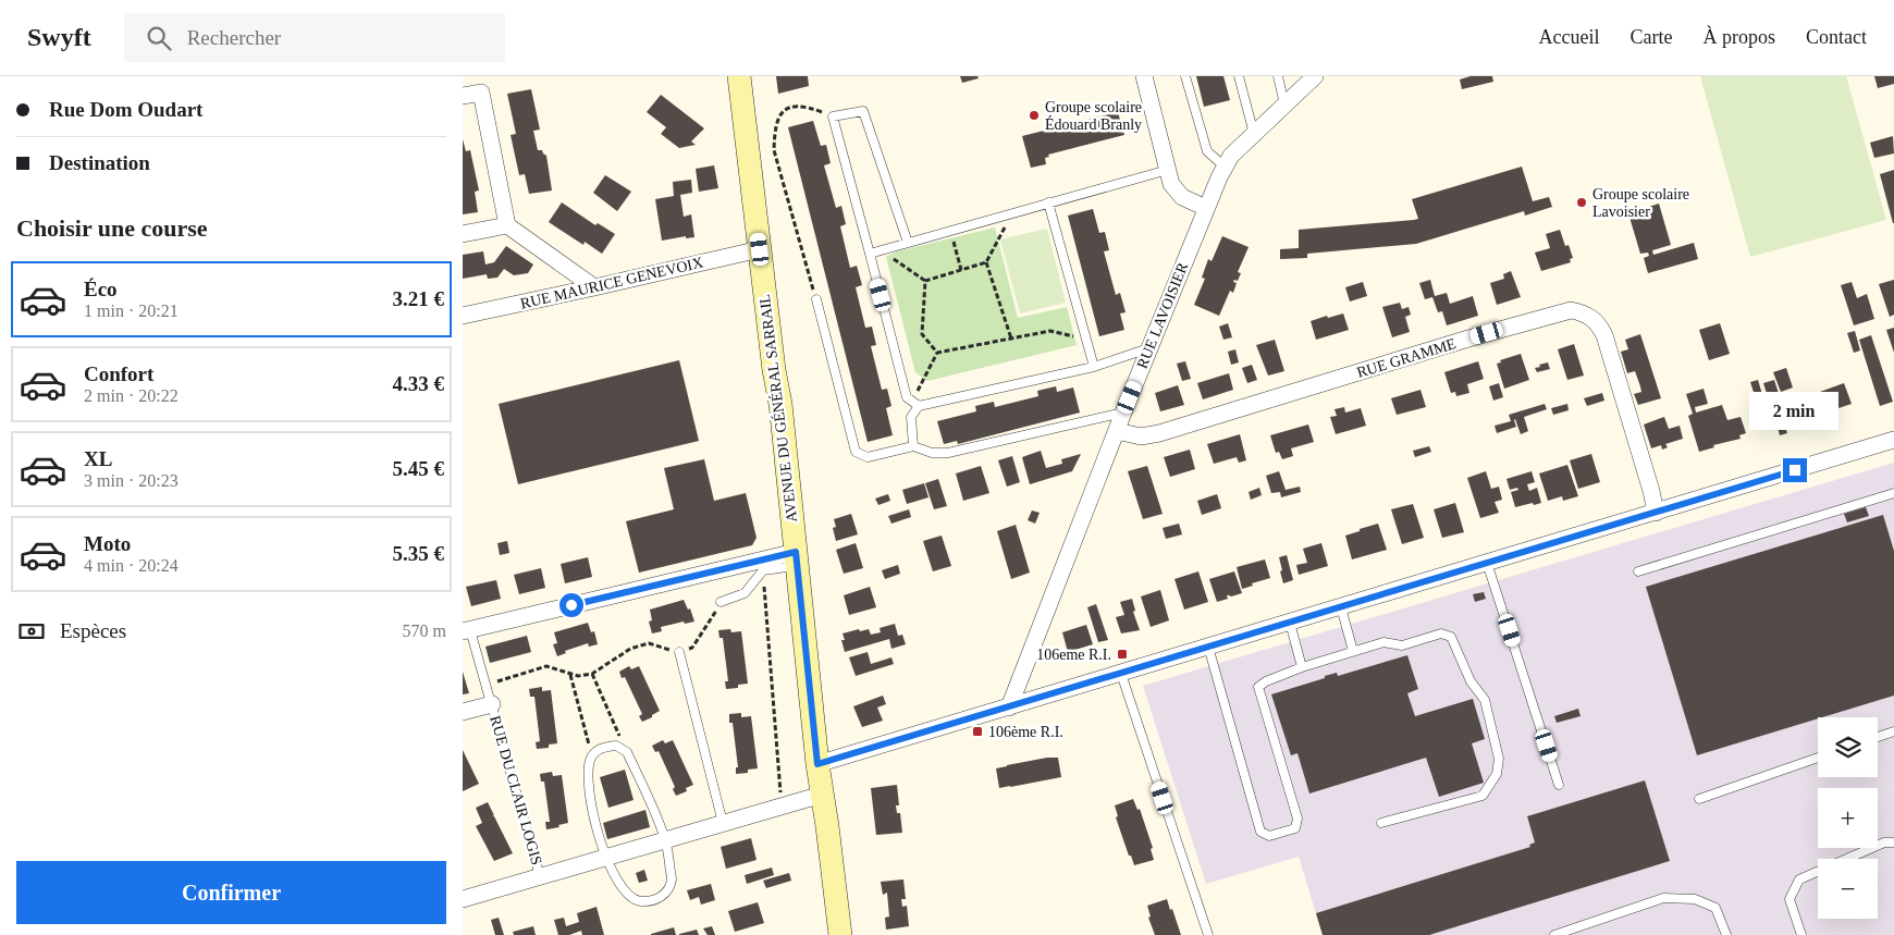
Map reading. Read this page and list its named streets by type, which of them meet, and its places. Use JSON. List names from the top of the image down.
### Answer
{
  "streets": {
    "main road": ["AVENUE DU GÉNÉRAL SARRAIL"],
    "street": [
      "RUE MAURICE GENEVOIX",
      "RUE LAVOISIER",
      "RUE GRAMME",
      "RUE DU CLAIR LOGIS"
    ]
  },
  "crossings": [
    ["RUE MAURICE GENEVOIX", "AVENUE DU GÉNÉRAL SARRAIL"],
    ["RUE LAVOISIER", "RUE GRAMME"],
    ["AVENUE DU GÉNÉRAL SARRAIL", "RUE DU CLAIR LOGIS"]
  ],
  "places": {
    "other": ["Groupe scolaire Édouard Branly", "Groupe scolaire Lavoisier"],
    "transit": ["106eme R.I.", "106ème R.I."]
  },
  "page": {
    "header": "Swyft",
    "search": "Rechercher",
    "nav": [
      "Accueil",
      "Carte",
      "À propos",
      "Contact"
    ],
    "banner": ["Rue Dom Oudart", "Destination"],
    "heading": "Choisir une course",
    "list": [
      {
        "name": "Éco",
        "note": "1 min · 20:21",
        "value": "3.21 €"
      },
      {
        "name": "Confort",
        "note": "2 min · 20:22",
        "value": "4.33 €"
      },
      {
        "name": "XL",
        "note": "3 min · 20:23",
        "value": "5.45 €"
      },
      {
        "name": "Moto",
        "note": "4 min · 20:24",
        "value": "5.35 €"
      }
    ],
    "bubble": "2 min",
    "pay": ["Espèces", "570 m"],
    "map_buttons": ["+", "−"],
    "buttons": "Confirmer"
  }
}
